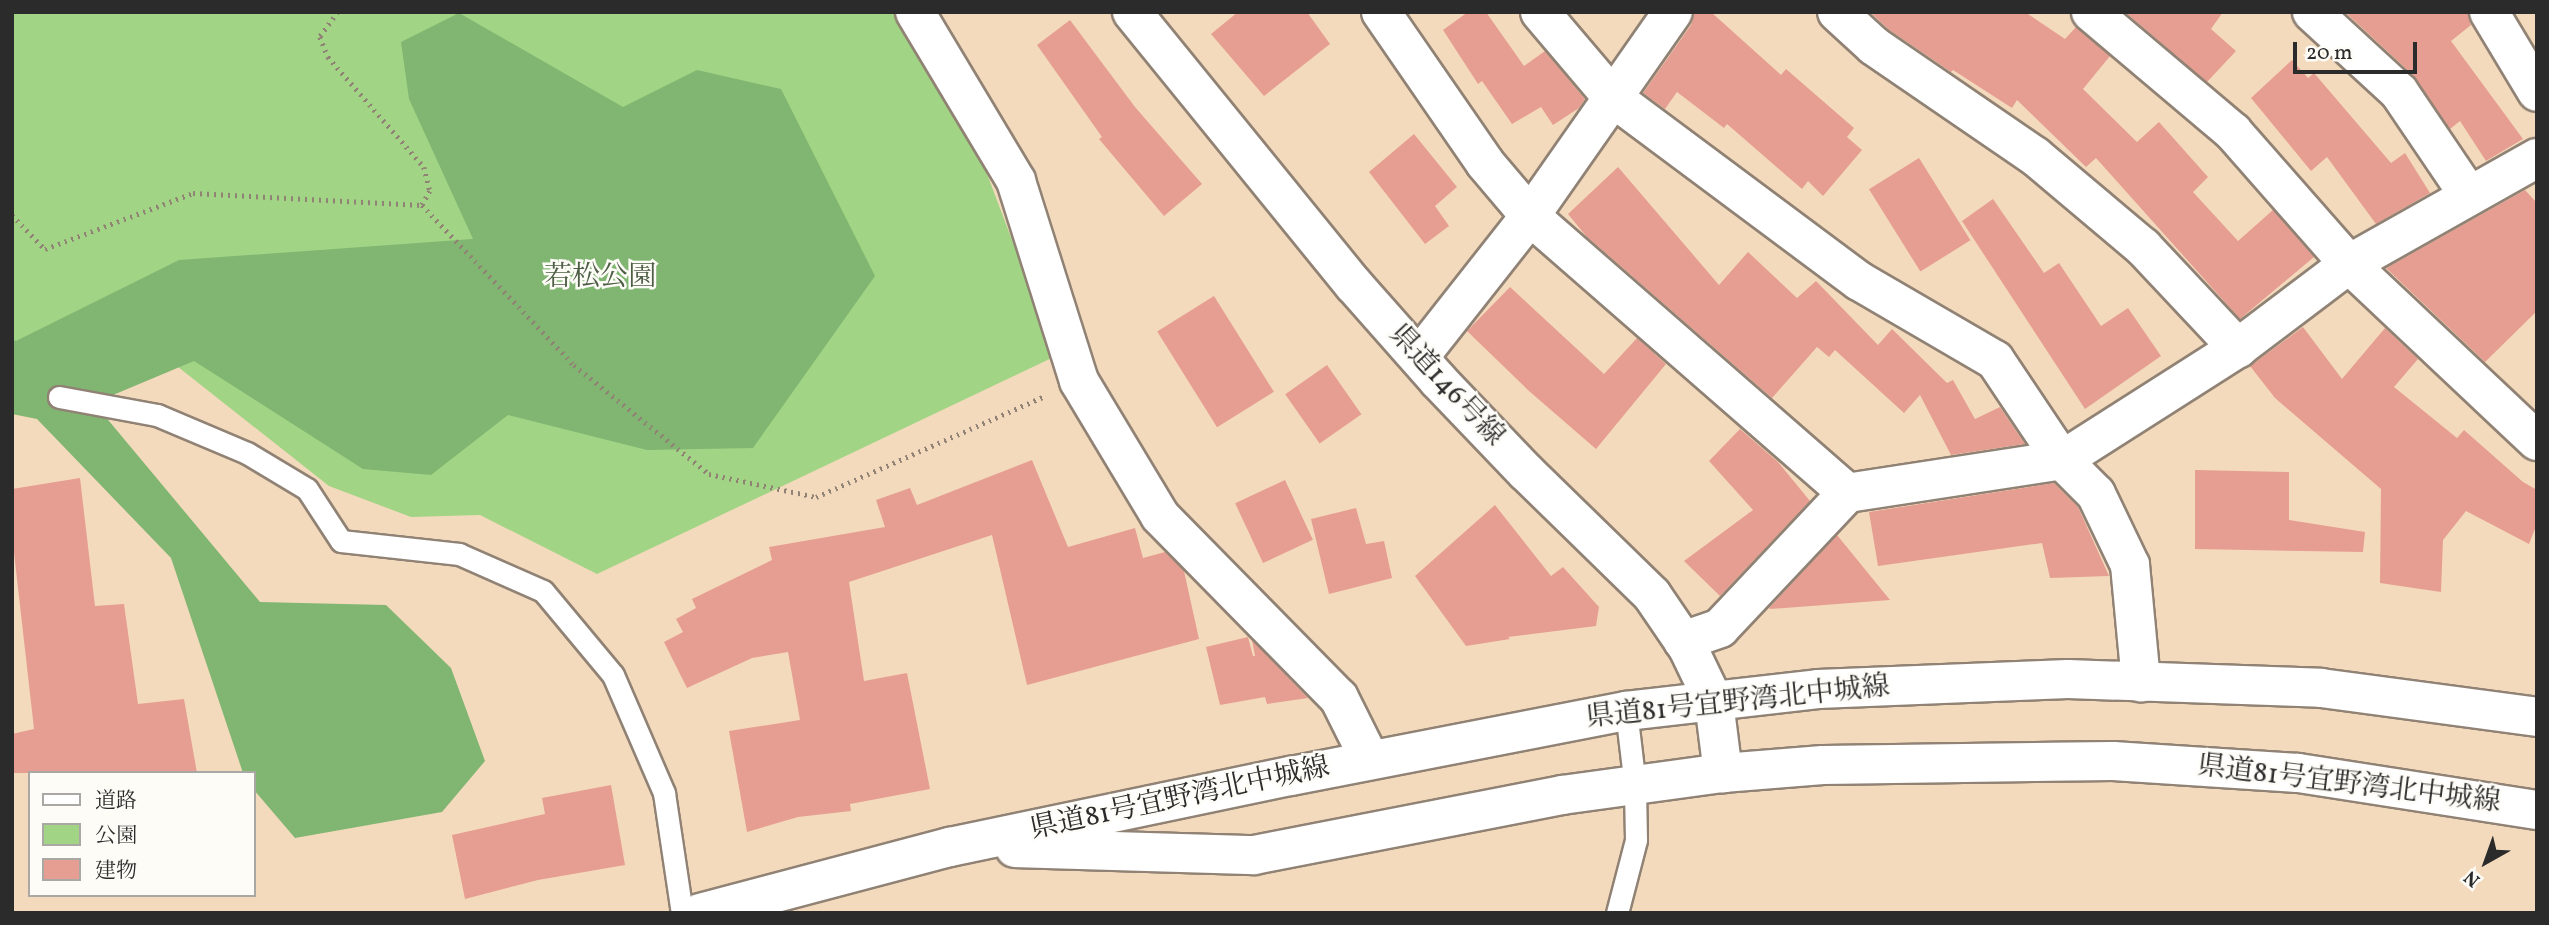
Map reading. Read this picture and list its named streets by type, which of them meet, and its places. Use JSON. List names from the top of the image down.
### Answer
{
  "streets": {
    "street": ["県道146号線", "県道81号宜野湾北中城線"]
  },
  "crossings": [
    ["県道146号線", "県道81号宜野湾北中城線"]
  ],
  "parks": ["若松公園"],
  "legend": ["道路", "公園", "建物"],
  "scale_bar": "20 m",
  "north": "bottom left"
}
